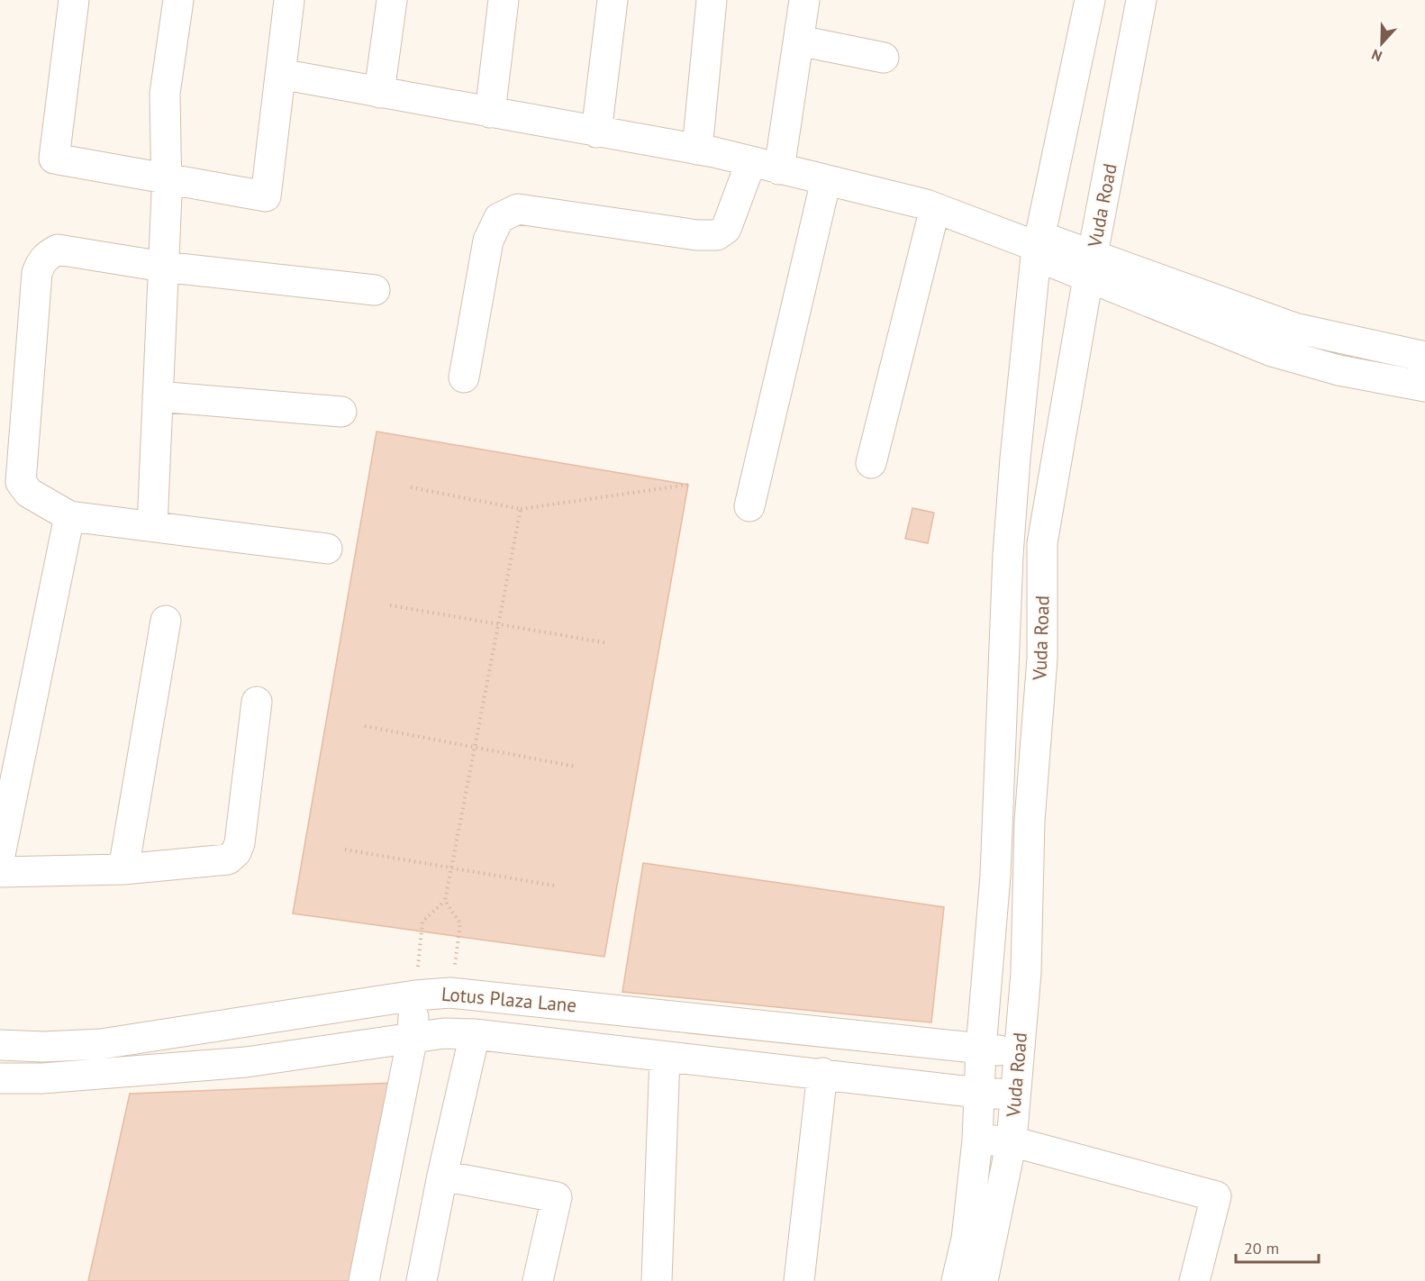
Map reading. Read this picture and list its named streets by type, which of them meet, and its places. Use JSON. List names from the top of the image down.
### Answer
{
  "streets": {
    "street": ["Vuda Road", "Lotus Plaza Lane"]
  },
  "crossings": [
    ["Vuda Road", "Lotus Plaza Lane"]
  ],
  "scale_bar": "20 m",
  "north": "bottom"
}
